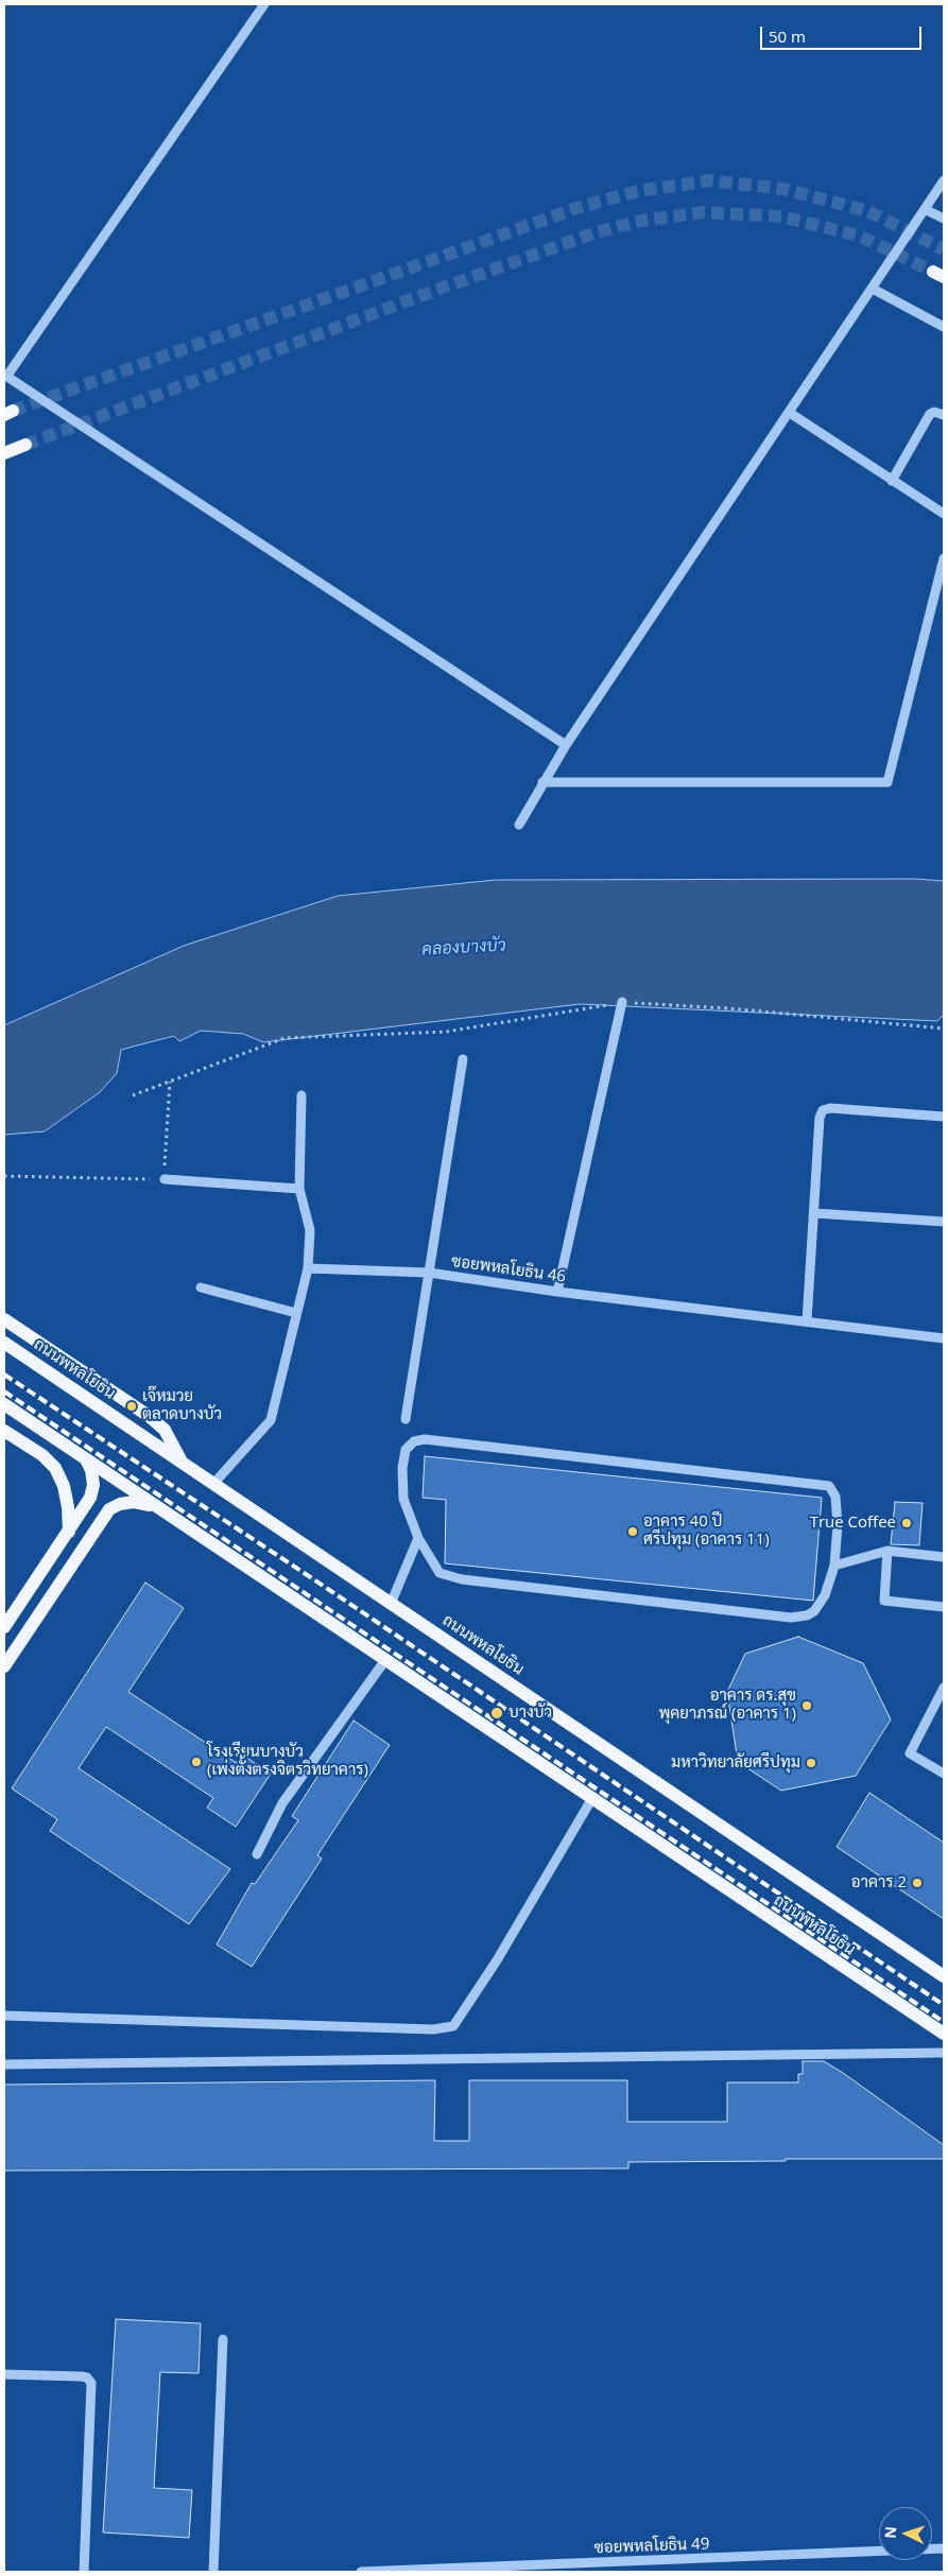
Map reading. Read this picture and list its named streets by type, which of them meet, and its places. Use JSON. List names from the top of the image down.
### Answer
{
  "streets": {
    "main road": ["ถนนพหลโยธิน"],
    "street": ["ซอยพหลโยธิน 46", "ซอยพหลโยธิน 49"]
  },
  "water": ["คลองบางบัว"],
  "places": [
    "เจ๊หมวย ตลาดบางบัว",
    "True Coffee",
    "อาคาร 40 ปี ศรีปทุม (อาคาร 11)",
    "อาคาร ดร.สุข พุคยาภรณ์ (อาคาร 1)",
    "บางบัว",
    "โรงเรียนบางบัว (เพ่งตั้งตรงจิตรวิทยาคาร)",
    "มหาวิทยาลัยศรีปทุม",
    "อาคาร 2"
  ],
  "scale_bar": "50 m",
  "north": "left"
}
